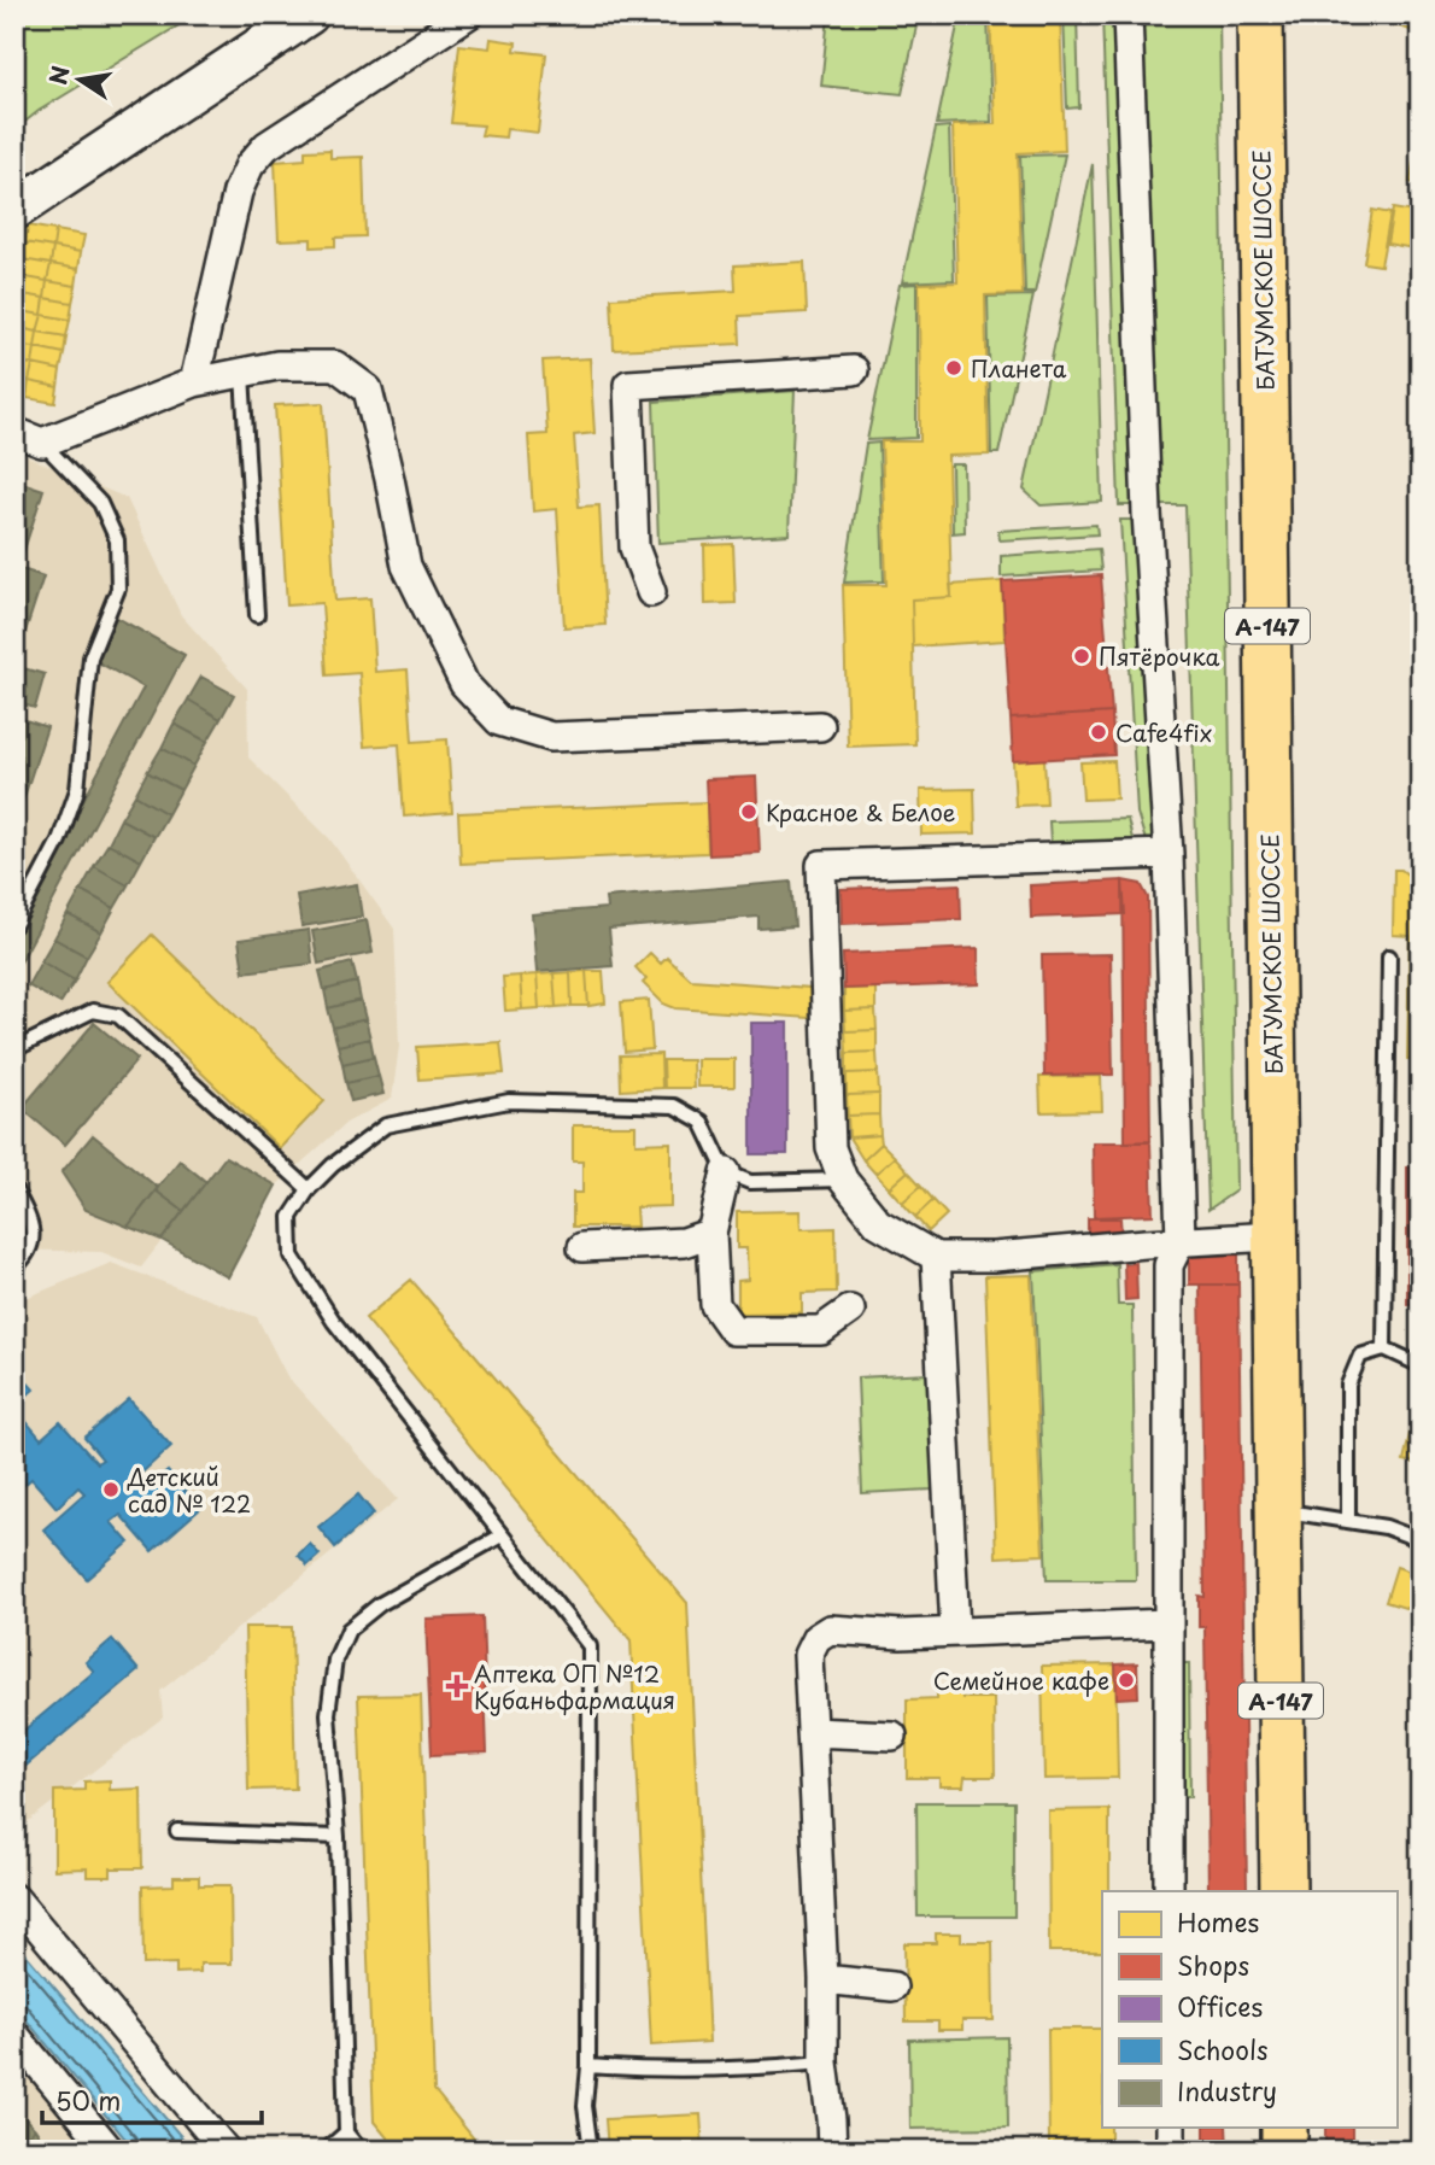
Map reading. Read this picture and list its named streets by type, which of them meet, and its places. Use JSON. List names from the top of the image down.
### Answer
{
  "streets": {
    "highway": ["БАТУМСКОЕ ШОССЕ", "А-147"]
  },
  "places": {
    "other": [
      "Планета",
      "Пятёрочка",
      "Cafe4fix",
      "Красное & Белое",
      "Детский сад № 122",
      "Семейное кафе"
    ],
    "health": ["Аптека ОП №12 Кубаньфармация"]
  },
  "legend": [
    "Homes",
    "Shops",
    "Offices",
    "Schools",
    "Industry"
  ],
  "scale_bar": "50 m",
  "north": "left"
}
